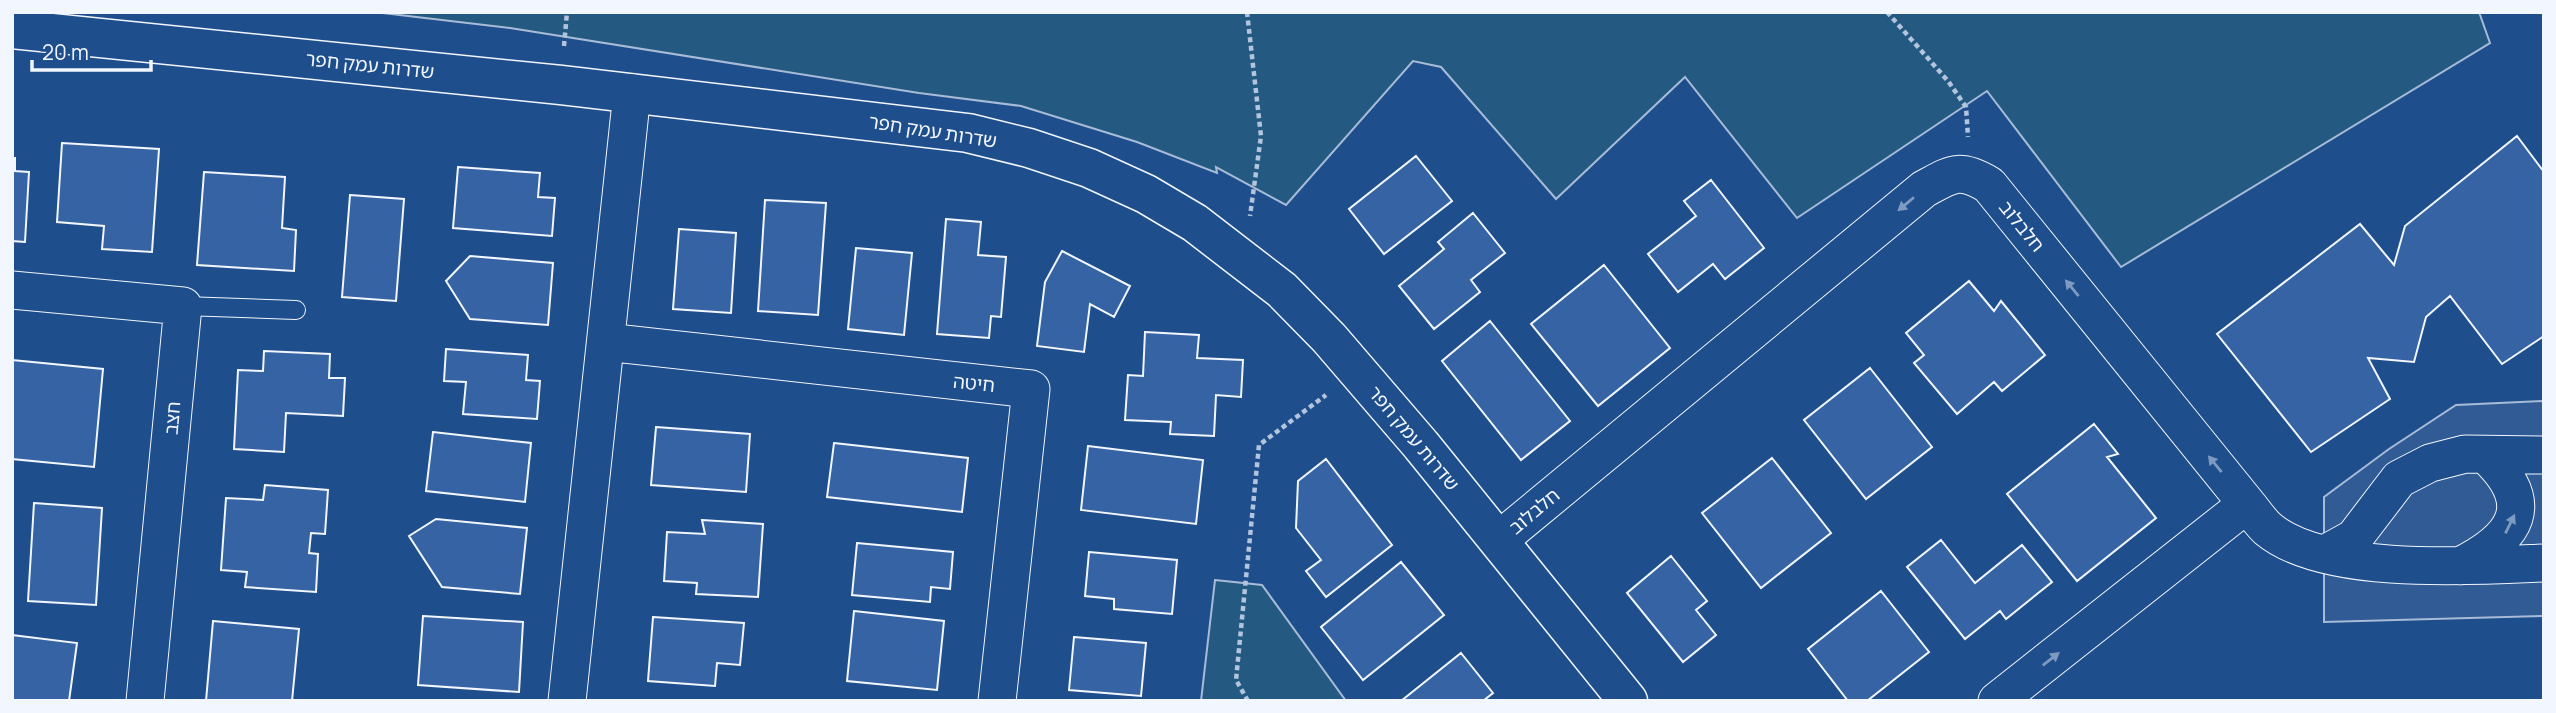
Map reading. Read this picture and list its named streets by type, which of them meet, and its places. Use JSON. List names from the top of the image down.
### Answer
{
  "streets": {
    "street": [
      "שדרות עמק חפר",
      "חלבלוב",
      "חיטה",
      "חצב"
    ]
  },
  "crossings": [
    ["שדרות עמק חפר", "חלבלוב"]
  ],
  "scale_bar": "20 m"
}
